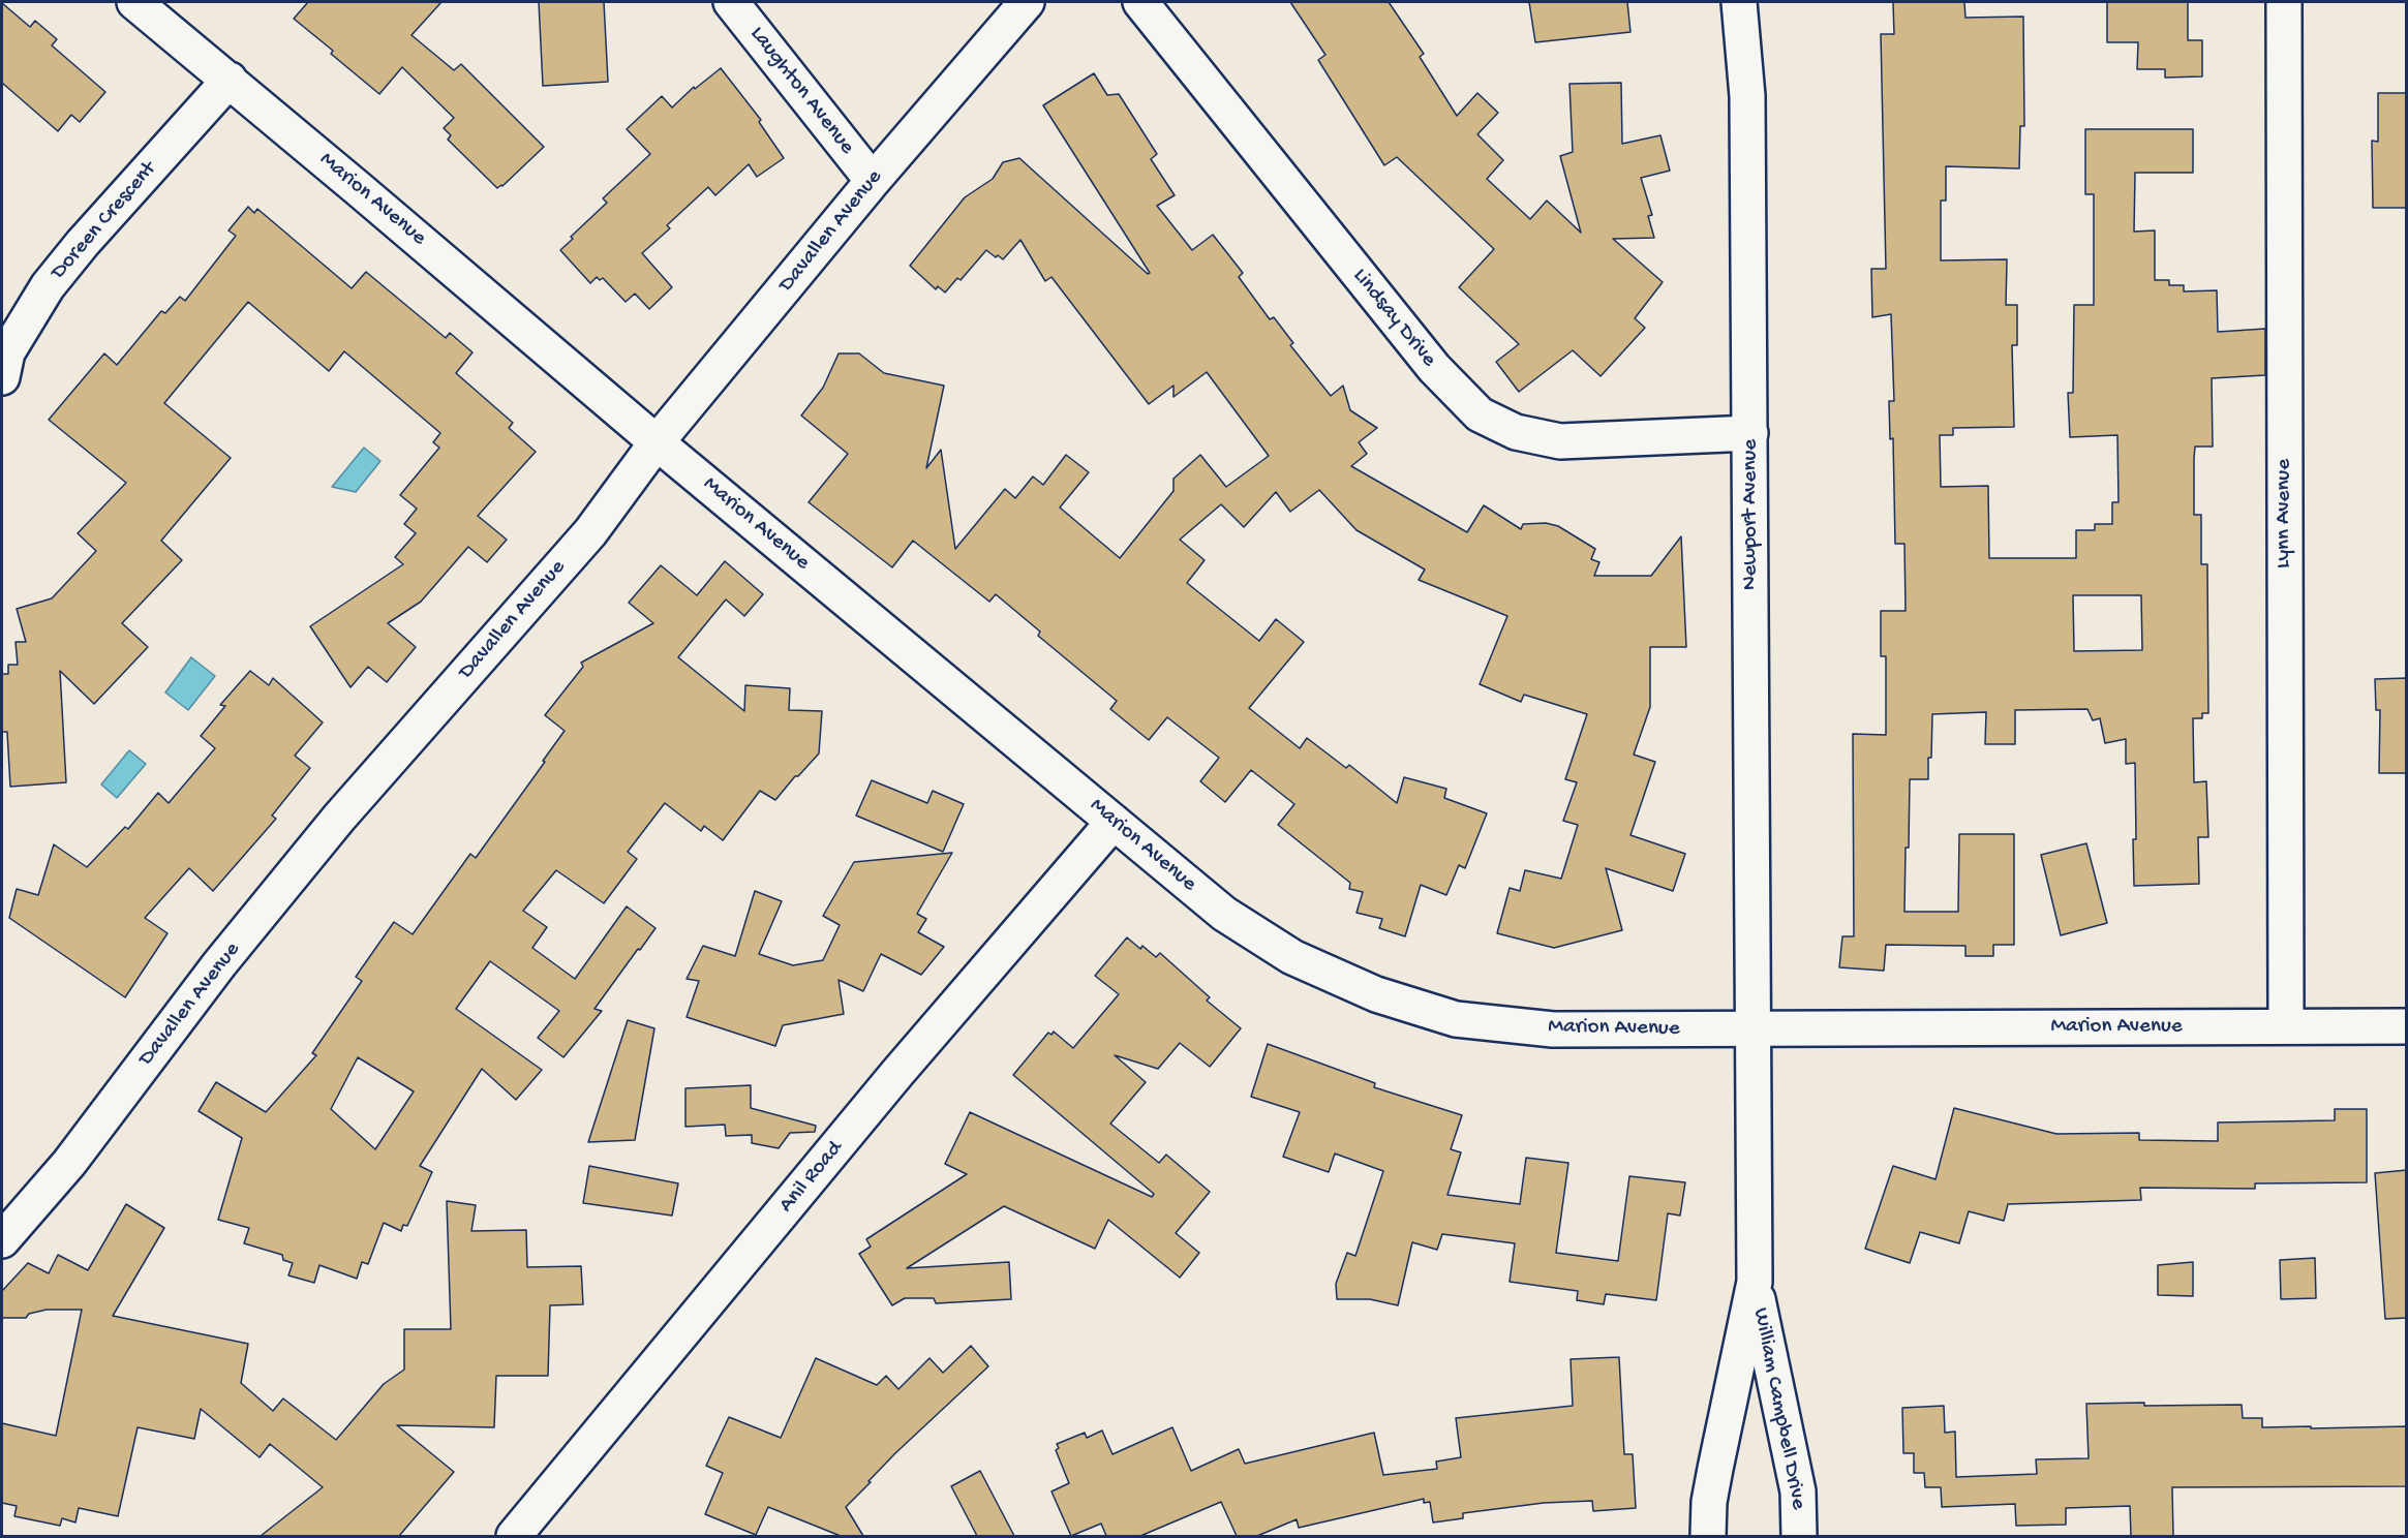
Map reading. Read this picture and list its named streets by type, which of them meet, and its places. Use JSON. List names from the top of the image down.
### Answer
{
  "streets": {
    "street": [
      "Laughton Avenue",
      "Marion Avenue",
      "Doreen Crescent",
      "Davallen Avenue",
      "Lindsay Drive",
      "Lynn Avenue",
      "Newport Avenue",
      "Anil Road",
      "William Campbell Drive"
    ]
  },
  "crossings": [
    ["Laughton Avenue", "Davallen Avenue"],
    ["Marion Avenue", "Doreen Crescent"],
    ["Marion Avenue", "Davallen Avenue"],
    ["Marion Avenue", "Lynn Avenue"],
    ["Marion Avenue", "Newport Avenue"],
    ["Marion Avenue", "Anil Road"],
    ["Marion Avenue", "William Campbell Drive"],
    ["Lindsay Drive", "Newport Avenue"],
    ["Newport Avenue", "William Campbell Drive"]
  ]
}
